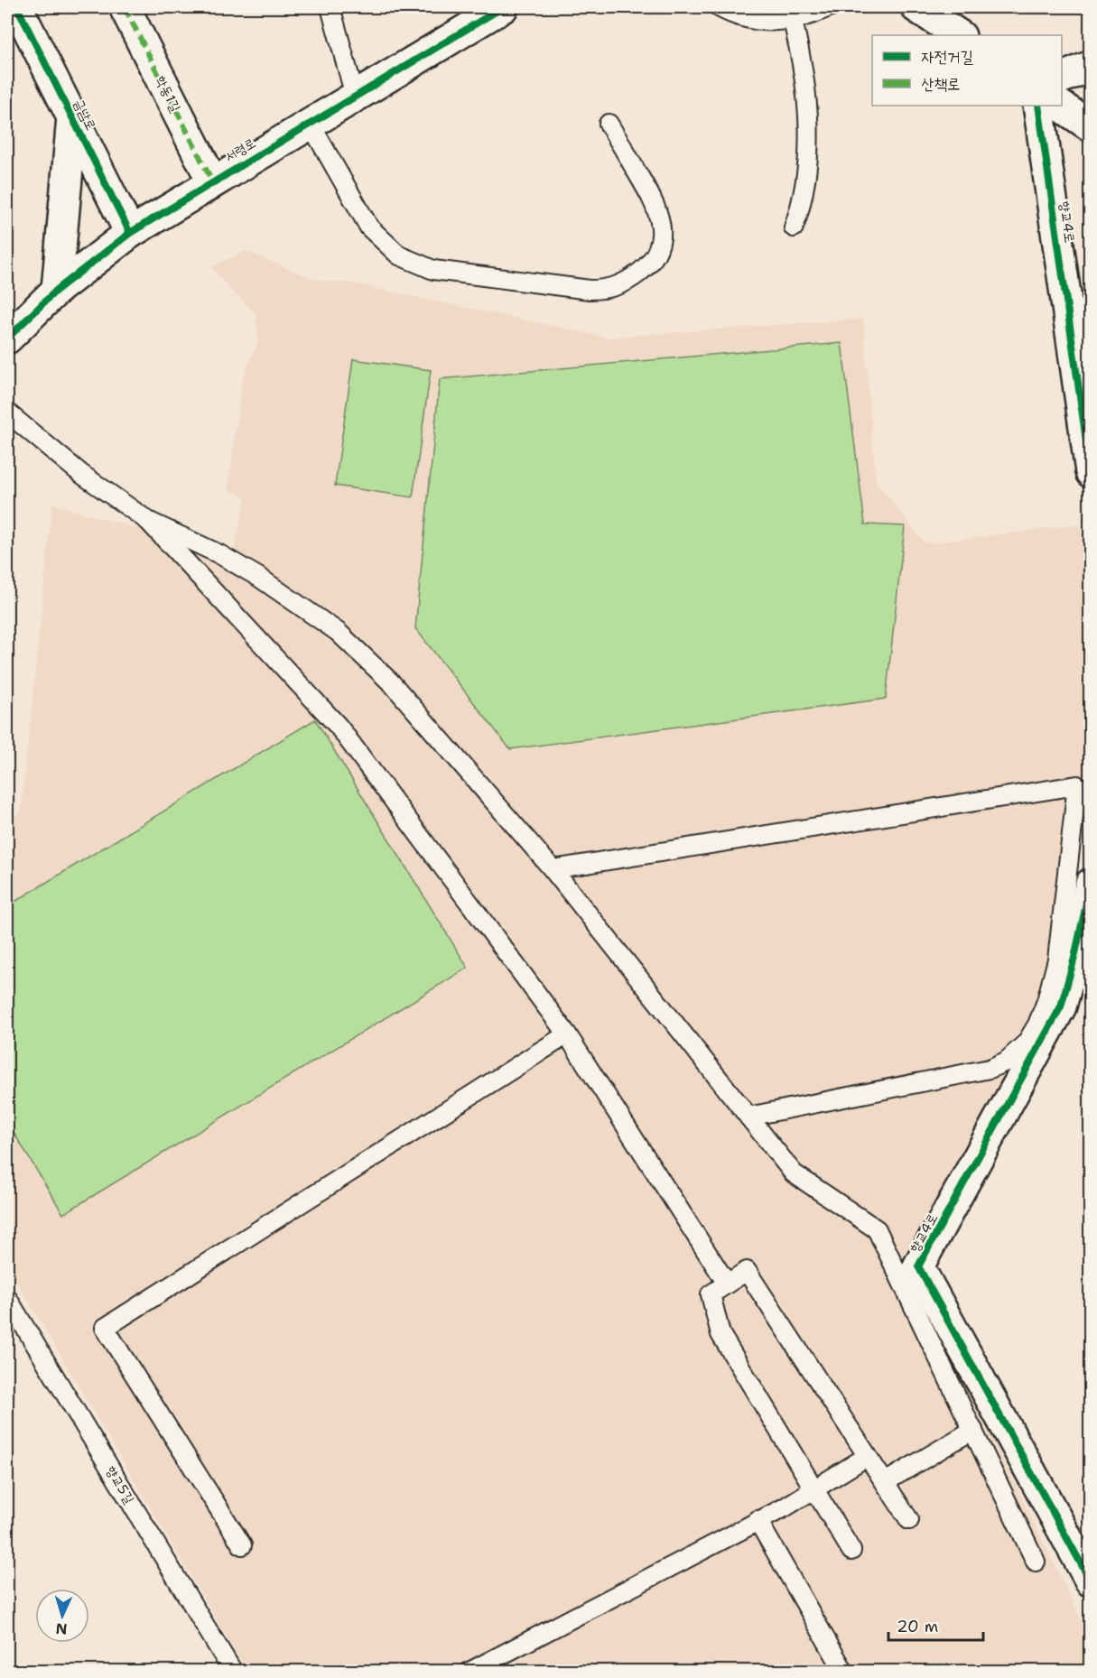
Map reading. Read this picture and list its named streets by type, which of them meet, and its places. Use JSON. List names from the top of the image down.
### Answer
{
  "streets": {
    "street": [
      "학동1길",
      "금남로",
      "서령로",
      "향교4로"
    ],
    "lane": ["향교5길"]
  },
  "crossings": [
    ["학동1길", "서령로"],
    ["금남로", "서령로"]
  ],
  "legend": ["자전거길", "산책로"],
  "scale_bar": "20 m",
  "north": "bottom"
}
